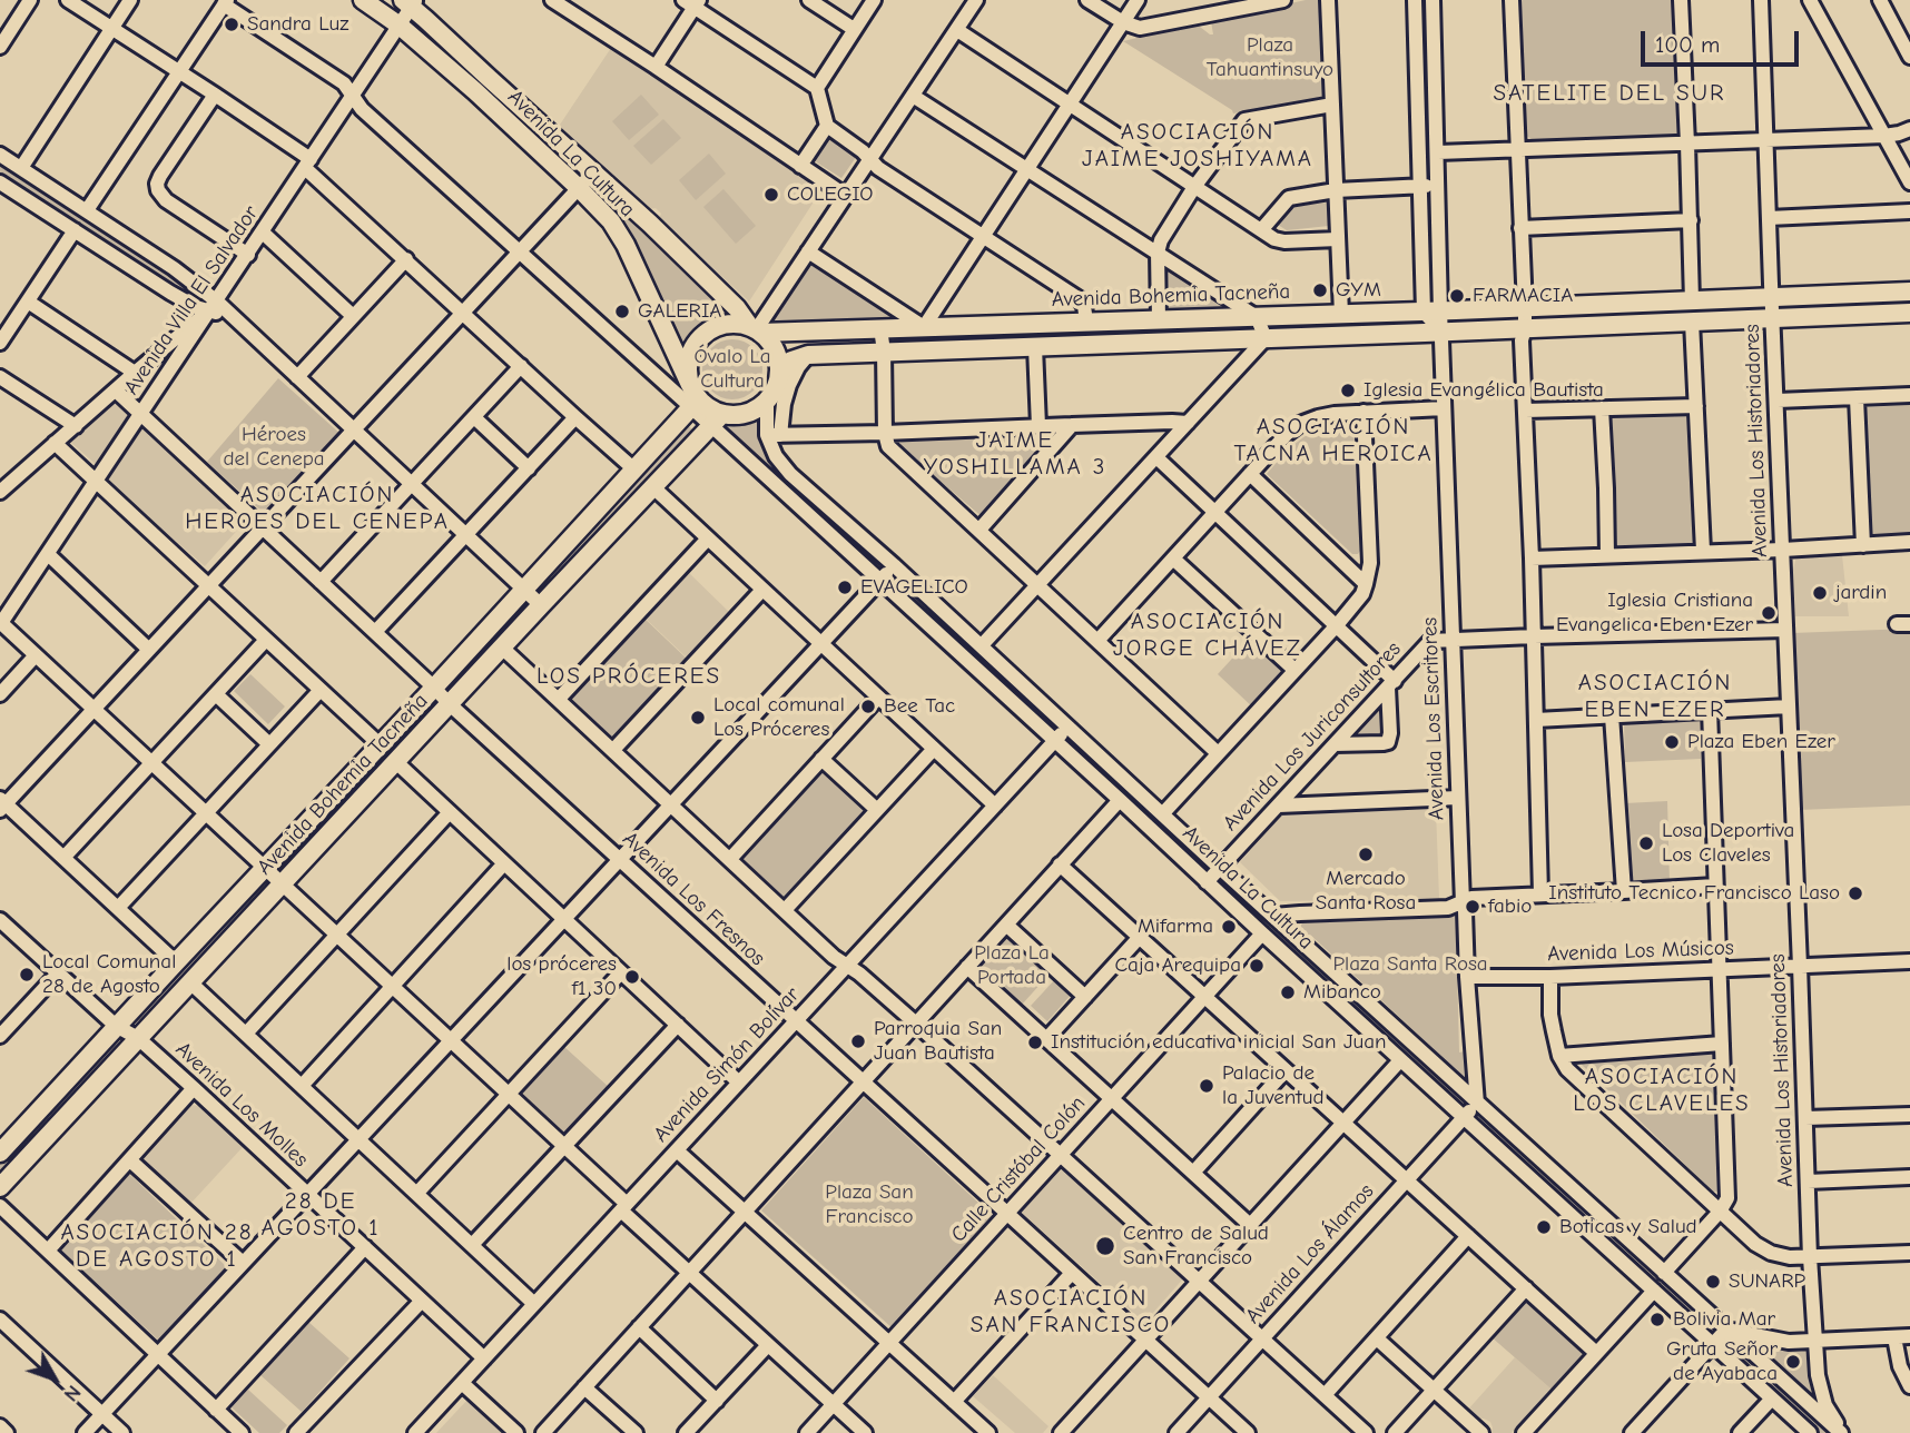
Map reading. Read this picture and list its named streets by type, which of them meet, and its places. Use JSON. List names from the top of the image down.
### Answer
{
  "streets": {
    "main road": ["Avenida La Cultura", "Avenida Bohemia Tacneña"],
    "street": [
      "Avenida Villa El Salvador",
      "Avenida Los Historiadores",
      "Avenida Los Escritores",
      "Avenida Los Juriconsultores",
      "Avenida Los Fresnos",
      "Avenida Los Músicos",
      "Avenida Simón Bolívar",
      "Avenida Los Molles",
      "Calle Cristóbal Colón",
      "Avenida Los Álamos"
    ]
  },
  "crossings": [
    ["Avenida La Cultura", "Avenida Bohemia Tacneña"],
    ["Avenida La Cultura", "Avenida Villa El Salvador"],
    ["Avenida La Cultura", "Avenida Los Historiadores"],
    ["Avenida La Cultura", "Avenida Los Escritores"],
    ["Avenida La Cultura", "Avenida Los Juriconsultores"],
    ["Avenida La Cultura", "Avenida Simón Bolívar"],
    ["Avenida La Cultura", "Calle Cristóbal Colón"],
    ["Avenida La Cultura", "Avenida Los Álamos"],
    ["Avenida Bohemia Tacneña", "Avenida Los Historiadores"],
    ["Avenida Bohemia Tacneña", "Avenida Los Escritores"],
    ["Avenida Bohemia Tacneña", "Avenida Los Fresnos"],
    ["Avenida Bohemia Tacneña", "Avenida Los Molles"],
    ["Avenida Villa El Salvador", "Avenida Los Fresnos"],
    ["Avenida Los Historiadores", "Avenida Los Juriconsultores"],
    ["Avenida Los Historiadores", "Avenida Los Músicos"],
    ["Avenida Los Escritores", "Avenida Los Juriconsultores"],
    ["Avenida Los Escritores", "Avenida Los Músicos"],
    ["Avenida Los Escritores", "Avenida Los Álamos"],
    ["Avenida Los Fresnos", "Avenida Simón Bolívar"],
    ["Avenida Los Fresnos", "Calle Cristóbal Colón"],
    ["Avenida Los Fresnos", "Avenida Los Álamos"],
    ["Avenida Simón Bolívar", "Avenida Los Molles"]
  ],
  "districts": [
    "SATELITE DEL SUR",
    "ASOCIACIÓN JAIME JOSHIYAMA",
    "ASOCIACIÓN TACNA HEROICA",
    "JAIME YOSHILLAMA 3",
    "ASOCIACIÓN HEROES DEL CENEPA",
    "ASOCIACIÓN JORGE CHÁVEZ",
    "LOS PRÓCERES",
    "ASOCIACIÓN EBEN EZER",
    "ASOCIACIÓN LOS CLAVELES",
    "28 DE AGOSTO 1",
    "ASOCIACIÓN 28 DE AGOSTO 1",
    "ASOCIACIÓN SAN FRANCISCO"
  ],
  "parks": [
    "Plaza Tahuantinsuyo",
    "Óvalo La Cultura",
    "Héroes del Cenepa",
    "Plaza La Portada",
    "Plaza Santa Rosa",
    "Plaza San Francisco"
  ],
  "places": [
    "Sandra Luz",
    "COLEGIO",
    "GYM",
    "FARMACIA",
    "GALERIA",
    "Iglesia Evangélica Bautista",
    "EVAGELICO",
    "jardin",
    "Iglesia Cristiana Evangelica Eben Ezer",
    "Bee Tac",
    "Local comunal Los Próceres",
    "Plaza Eben Ezer",
    "Losa Deportiva Los Claveles",
    "Mercado Santa Rosa",
    "Instituto Tecnico Francisco Laso",
    "fabio",
    "Mifarma",
    "Caja Arequipa",
    "Local Comunal 28 de Agosto",
    "los próceres f1 30",
    "Mibanco",
    "Parroquia San Juan Bautista",
    "Institución educativa inicial San Juan",
    "Palacio de la Juventud",
    "Boticas y Salud",
    "Centro de Salud San Francisco",
    "SUNARP",
    "Bolivia Mar",
    "Gruta Señor de Ayabaca"
  ],
  "scale_bar": "100 m",
  "north": "bottom right"
}
